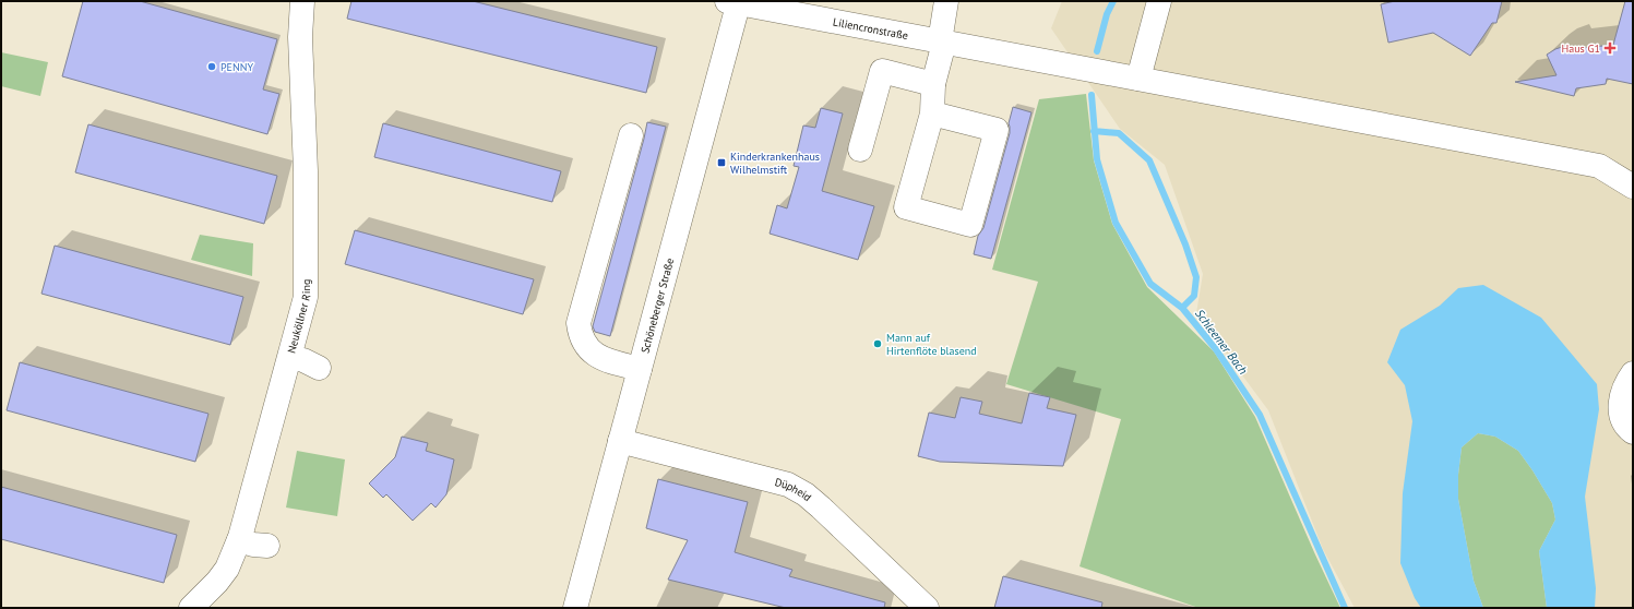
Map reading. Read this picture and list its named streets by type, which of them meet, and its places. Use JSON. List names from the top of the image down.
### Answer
{
  "streets": {
    "street": [
      "Liliencronstraße",
      "Schöneberger Straße",
      "Neuköllner Ring",
      "Düpheid"
    ]
  },
  "crossings": [
    ["Liliencronstraße", "Schöneberger Straße"],
    ["Schöneberger Straße", "Düpheid"]
  ],
  "water": ["Schleemer Bach"],
  "places": {
    "health": ["Haus G1"],
    "other": ["PENNY", "Mann auf Hirtenflöte blasend"],
    "transit": ["Kinderkrankenhaus Wilhelmstift"]
  }
}
